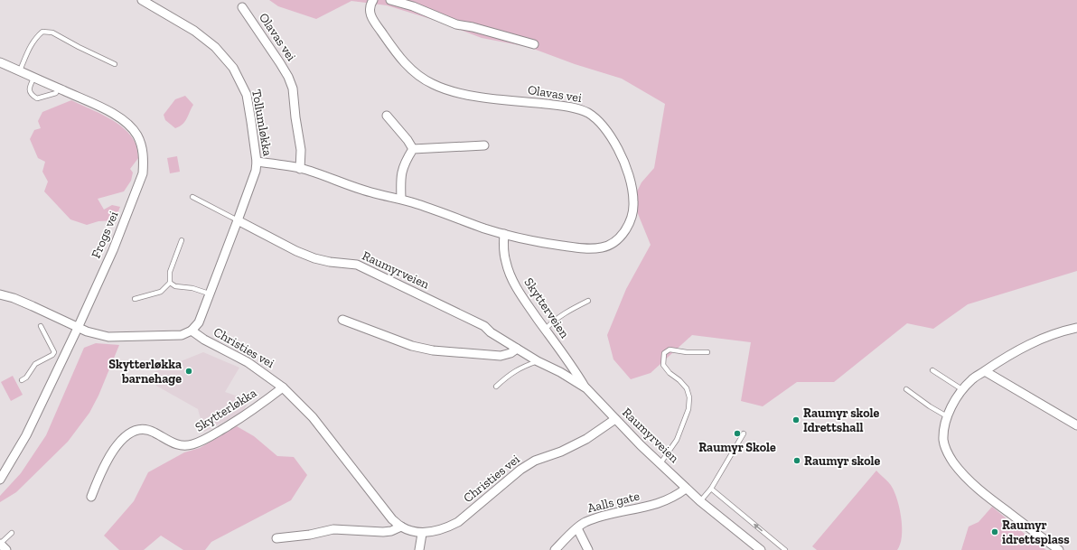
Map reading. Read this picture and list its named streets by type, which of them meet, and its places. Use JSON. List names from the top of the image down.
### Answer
{
  "streets": {
    "street": [
      "Olavas vei",
      "Tollumløkka",
      "Frogs vei",
      "Raumyrveien",
      "Skytterveien",
      "Christies vei",
      "Skytterløkka",
      "Aalls gate"
    ]
  },
  "crossings": [
    ["Olavas vei", "Tollumløkka"],
    ["Olavas vei", "Skytterveien"],
    ["Tollumløkka", "Raumyrveien"],
    ["Tollumløkka", "Christies vei"],
    ["Raumyrveien", "Skytterveien"],
    ["Raumyrveien", "Christies vei"],
    ["Raumyrveien", "Aalls gate"],
    ["Christies vei", "Skytterløkka"]
  ],
  "places": [
    "Skytterløkka barnehage",
    "Raumyr skole Idrettshall",
    "Raumyr Skole",
    "Raumyr skole",
    "Raumyr idrettsplass"
  ]
}
